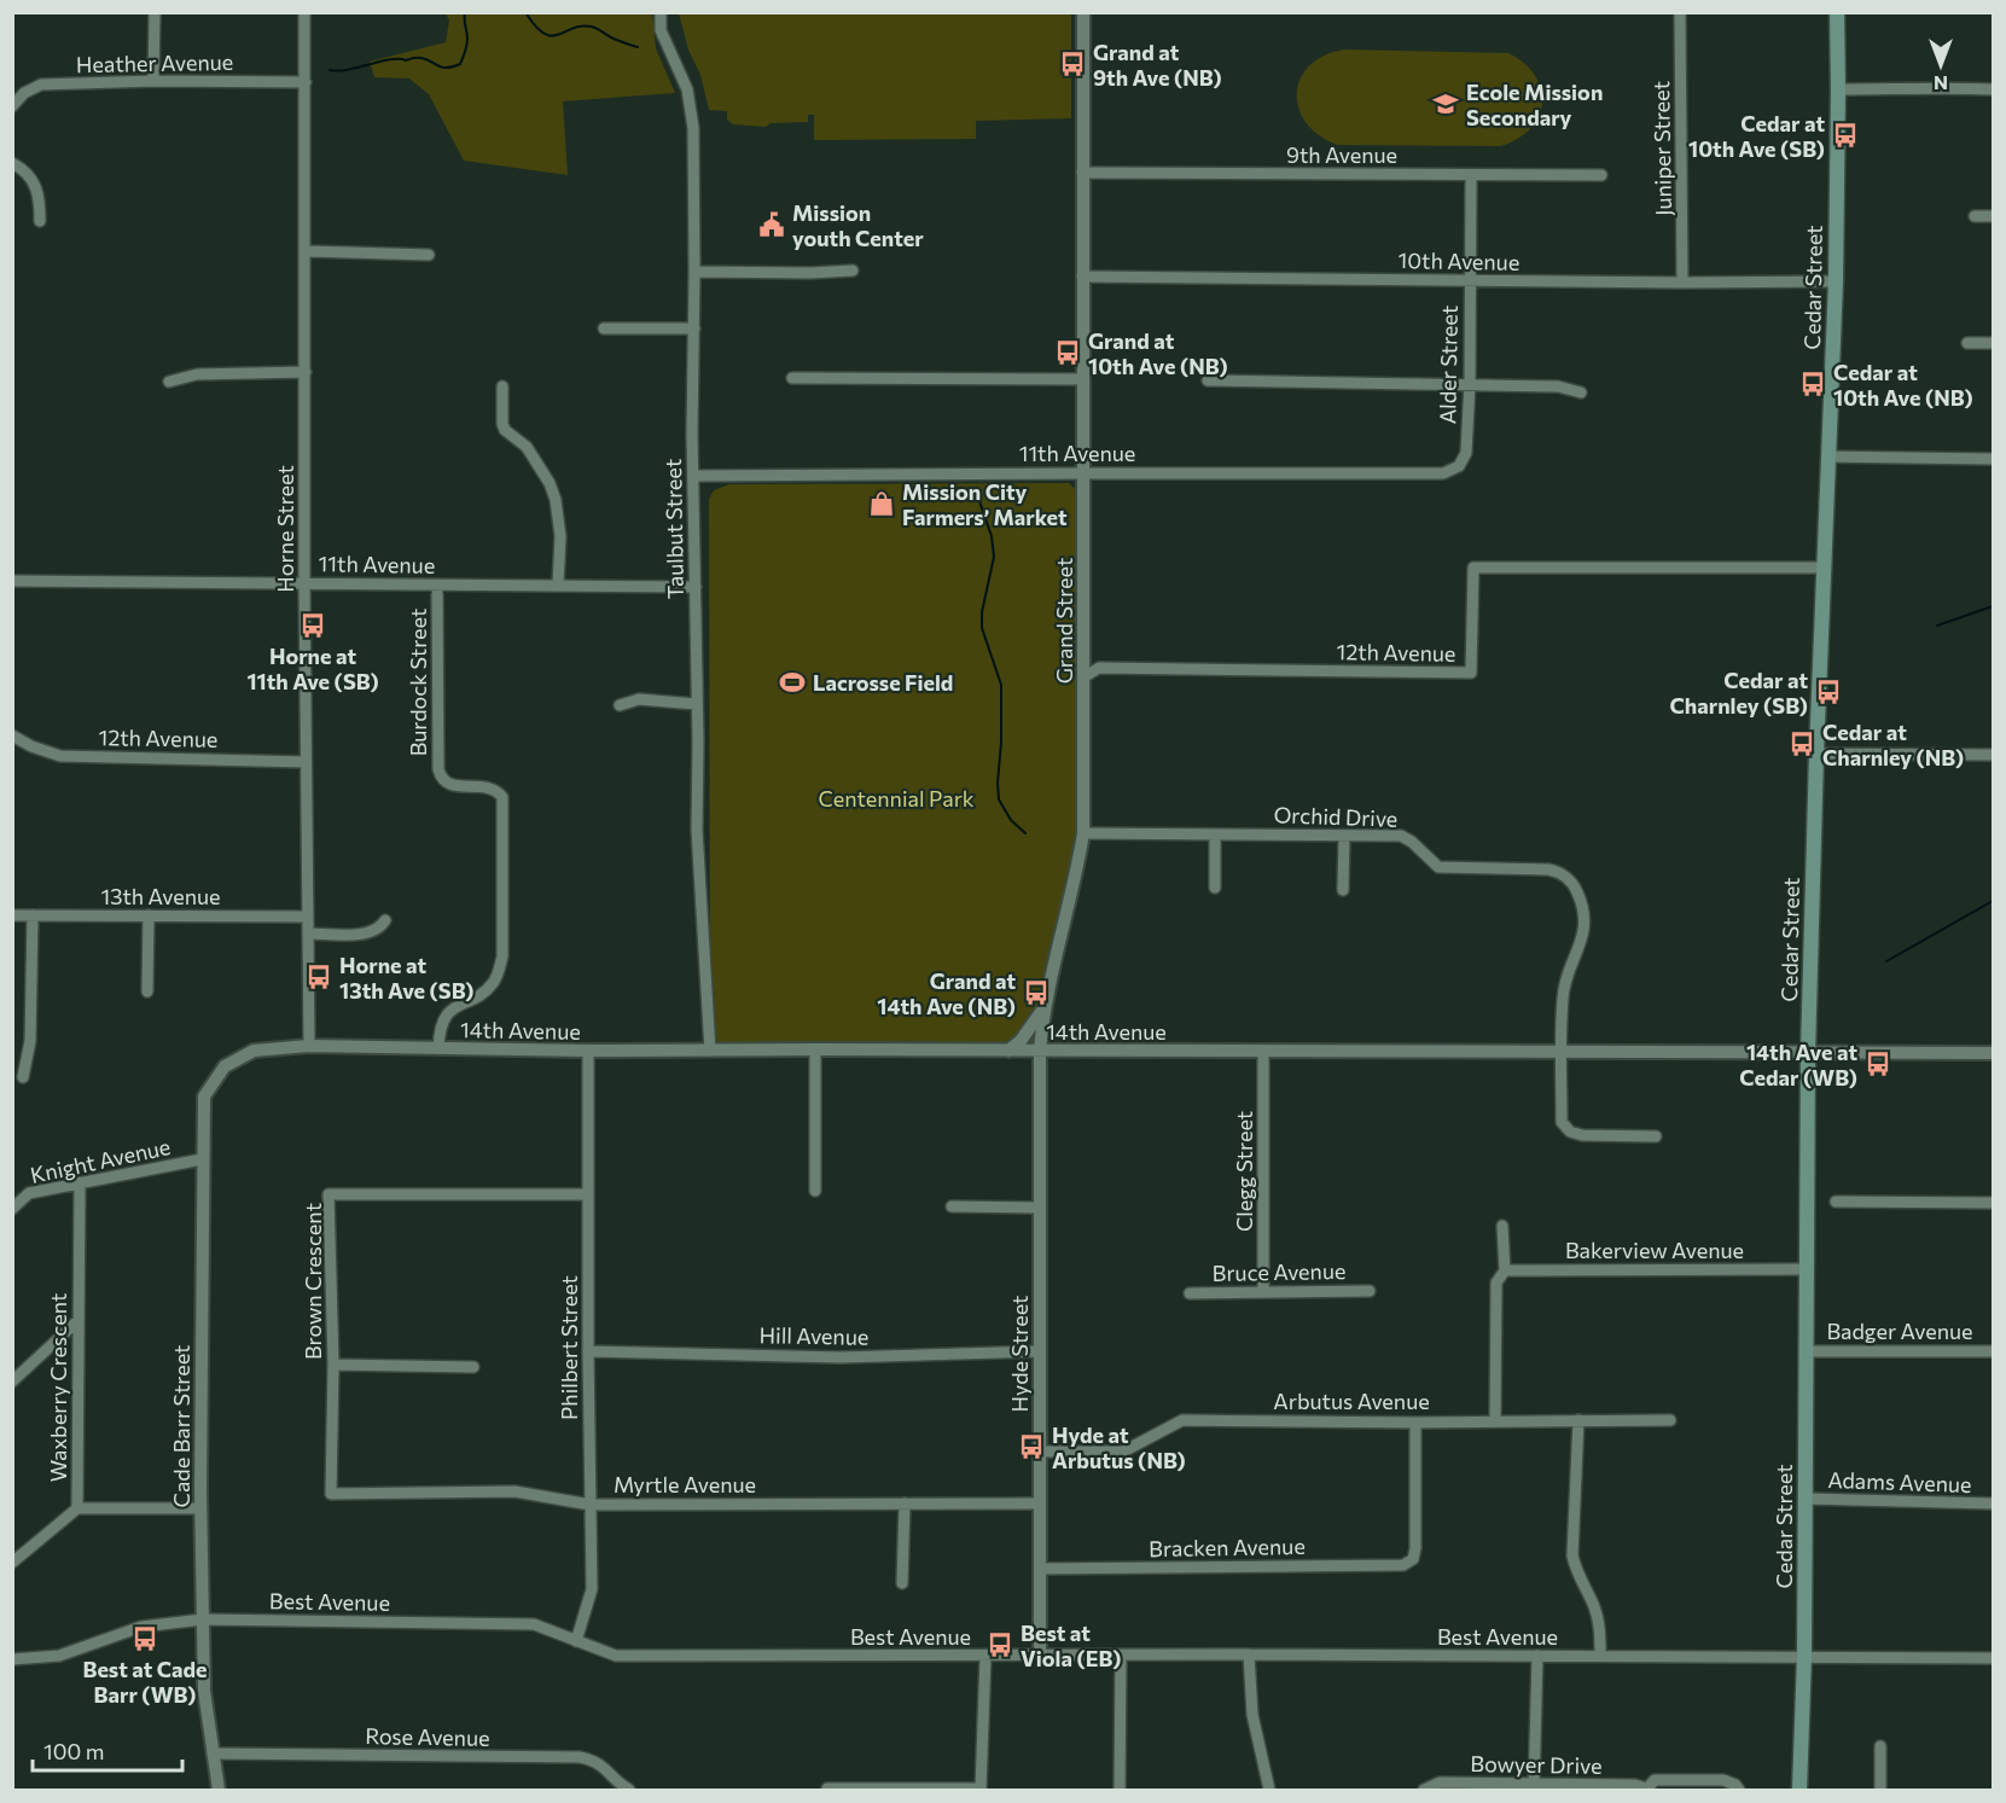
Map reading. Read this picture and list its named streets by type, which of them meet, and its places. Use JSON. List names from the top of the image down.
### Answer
{
  "streets": {
    "main road": ["Cedar Street"],
    "street": [
      "Heather Avenue",
      "Juniper Street",
      "9th Avenue",
      "10th Avenue",
      "Alder Street",
      "11th Avenue",
      "Horne Street",
      "Taulbut Street",
      "Grand Street",
      "12th Avenue",
      "Burdock Street",
      "Orchid Drive",
      "13th Avenue",
      "14th Avenue",
      "Knight Avenue",
      "Clegg Street",
      "Bakerview Avenue",
      "Bruce Avenue",
      "Brown Crescent",
      "Badger Avenue",
      "Hill Avenue",
      "Philbert Street",
      "Hyde Street",
      "Waxberry Crescent",
      "Arbutus Avenue",
      "Cade Barr Street",
      "Adams Avenue",
      "Myrtle Avenue",
      "Bracken Avenue",
      "Best Avenue",
      "Rose Avenue",
      "Bowyer Drive"
    ]
  },
  "crossings": [
    ["Heather Avenue", "Horne Street"],
    ["Juniper Street", "10th Avenue"],
    ["9th Avenue", "Alder Street"],
    ["9th Avenue", "Grand Street"],
    ["10th Avenue", "Cedar Street"],
    ["10th Avenue", "Alder Street"],
    ["10th Avenue", "Grand Street"],
    ["Cedar Street", "12th Avenue"],
    ["Cedar Street", "14th Avenue"],
    ["Cedar Street", "Bakerview Avenue"],
    ["Cedar Street", "Badger Avenue"],
    ["Cedar Street", "Adams Avenue"],
    ["Cedar Street", "Best Avenue"],
    ["Alder Street", "11th Avenue"],
    ["11th Avenue", "Horne Street"],
    ["11th Avenue", "Taulbut Street"],
    ["11th Avenue", "Grand Street"],
    ["11th Avenue", "Burdock Street"],
    ["Horne Street", "12th Avenue"],
    ["Horne Street", "13th Avenue"],
    ["Horne Street", "14th Avenue"],
    ["Taulbut Street", "14th Avenue"],
    ["Grand Street", "12th Avenue"],
    ["Grand Street", "Orchid Drive"],
    ["Grand Street", "14th Avenue"],
    ["Grand Street", "Hyde Street"],
    ["Burdock Street", "14th Avenue"],
    ["Orchid Drive", "14th Avenue"],
    ["14th Avenue", "Clegg Street"],
    ["14th Avenue", "Philbert Street"],
    ["14th Avenue", "Hyde Street"],
    ["14th Avenue", "Cade Barr Street"],
    ["Knight Avenue", "Waxberry Crescent"],
    ["Knight Avenue", "Cade Barr Street"],
    ["Clegg Street", "Bruce Avenue"],
    ["Brown Crescent", "Philbert Street"],
    ["Brown Crescent", "Myrtle Avenue"],
    ["Hill Avenue", "Philbert Street"],
    ["Hill Avenue", "Hyde Street"],
    ["Philbert Street", "Myrtle Avenue"],
    ["Philbert Street", "Best Avenue"],
    ["Hyde Street", "Arbutus Avenue"],
    ["Hyde Street", "Myrtle Avenue"],
    ["Hyde Street", "Bracken Avenue"],
    ["Hyde Street", "Best Avenue"],
    ["Arbutus Avenue", "Bracken Avenue"],
    ["Cade Barr Street", "Best Avenue"],
    ["Cade Barr Street", "Rose Avenue"]
  ],
  "parks": ["Centennial Park"],
  "places": {
    "bus stop": [
      "Grand at 9th Ave (NB)",
      "Cedar at 10th Ave (SB)",
      "Grand at 10th Ave (NB)",
      "Cedar at 10th Ave (NB)",
      "Horne at 11th Ave (SB)",
      "Cedar at Charnley (SB)",
      "Cedar at Charnley (NB)",
      "Horne at 13th Ave (SB)",
      "Grand at 14th Ave (NB)",
      "14th Ave at Cedar (WB)",
      "Hyde at Arbutus (NB)",
      "Best at Cade Barr (WB)",
      "Best at Viola (EB)"
    ],
    "school or university": ["Ecole Mission Secondary"],
    "public building": ["Mission youth Center"],
    "shop": ["Mission City Farmers’ Market"],
    "sports": ["Lacrosse Field"]
  },
  "scale_bar": "100 m",
  "north": "bottom"
}
